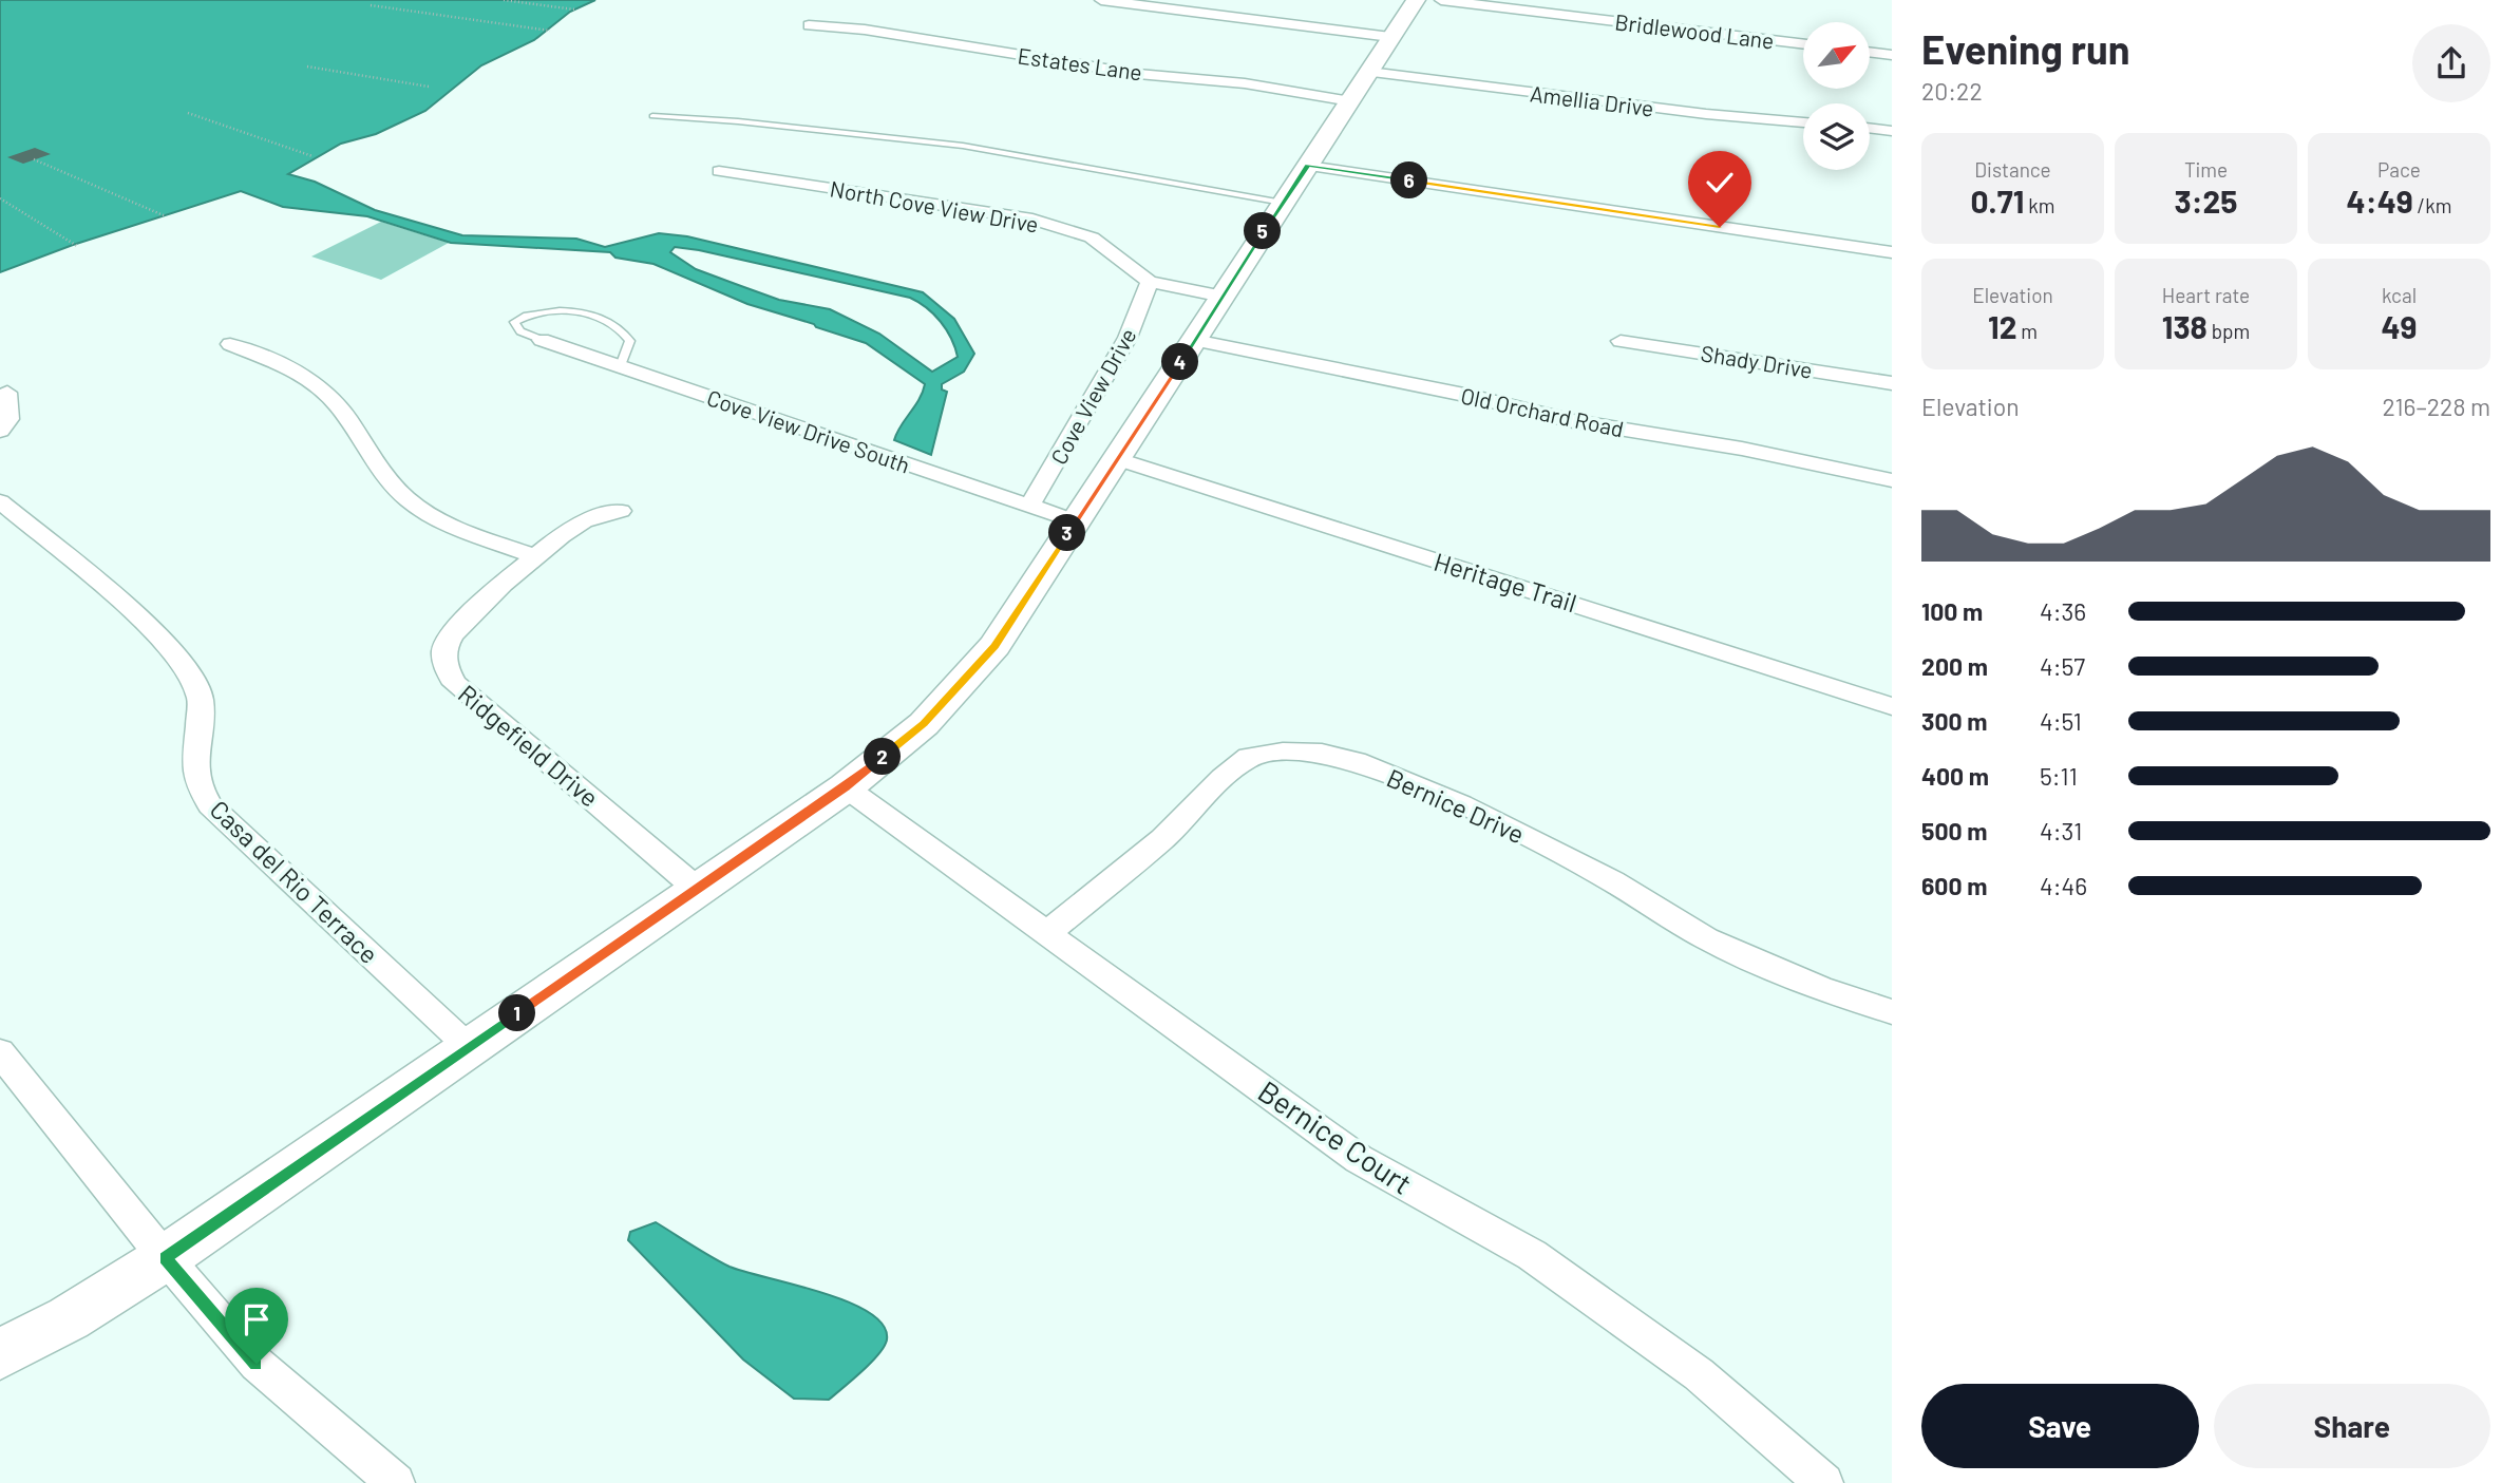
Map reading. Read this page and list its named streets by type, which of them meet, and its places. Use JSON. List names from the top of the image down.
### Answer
{
  "streets": {
    "street": [
      "Bridlewood Lane",
      "Estates Lane",
      "Amellia Drive",
      "North Cove View Drive",
      "Shady Drive",
      "Cove View Drive",
      "Old Orchard Road",
      "Cove View Drive South",
      "Heritage Trail",
      "Ridgefield Drive",
      "Bernice Drive",
      "Casa del Rio Terrace",
      "Bernice Court"
    ]
  },
  "crossings": [
    ["Estates Lane", "Amellia Drive"],
    ["North Cove View Drive", "Cove View Drive"],
    ["Cove View Drive", "Cove View Drive South"],
    ["Bernice Drive", "Bernice Court"]
  ],
  "north": "top right",
  "page": {
    "heading": ["Evening run", "20:22"],
    "stats": [
      ["Distance", "0.71 km"],
      ["Time", "3:25"],
      ["Pace", "4:49 /km"],
      ["Elevation", "12 m"],
      ["Heart rate", "138 bpm"],
      ["kcal", "49"]
    ],
    "pins": [
      "6",
      "5",
      "4",
      "3",
      "2",
      "1"
    ],
    "chart": ["Elevation", "216–228 m"],
    "list": [
      {
        "name": "100 m",
        "note": "4:36"
      },
      {
        "name": "200 m",
        "note": "4:57"
      },
      {
        "name": "300 m",
        "note": "4:51"
      },
      {
        "name": "400 m",
        "note": "5:11"
      },
      {
        "name": "500 m",
        "note": "4:31"
      },
      {
        "name": "600 m",
        "note": "4:46"
      }
    ],
    "buttons": ["Save", "Share"]
  }
}
